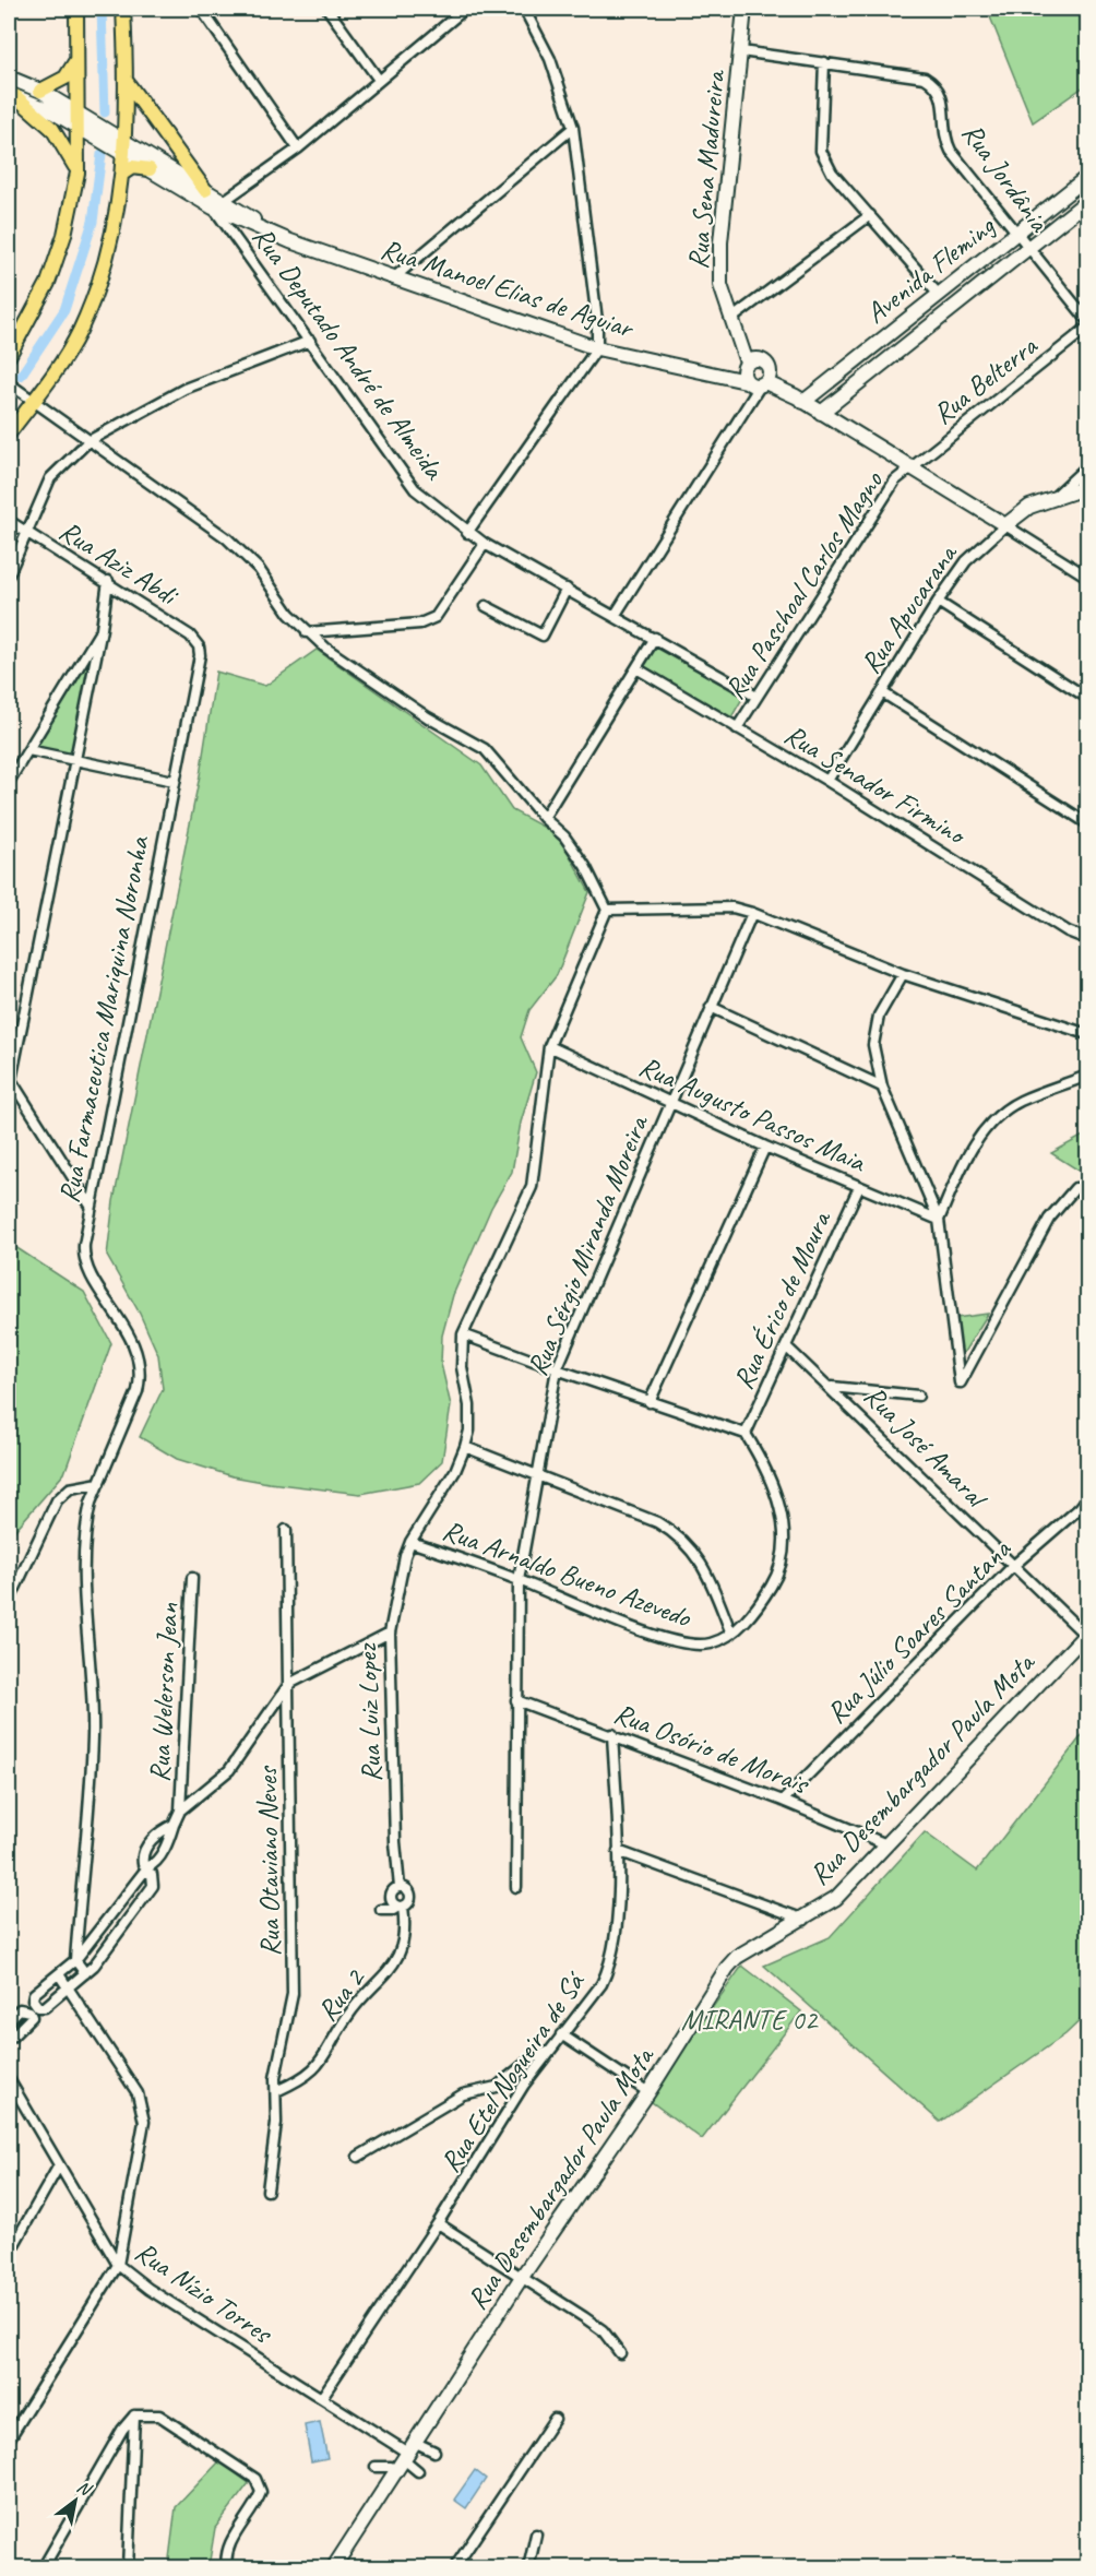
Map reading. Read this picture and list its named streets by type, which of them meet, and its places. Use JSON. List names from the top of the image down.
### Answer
{
  "streets": {
    "main road": [
      "Rua Sena Madureira",
      "Avenida Fleming",
      "Rua Manoel Elias de Aguiar",
      "Rua Apucarana",
      "Rua Desembargador Paula Mota"
    ],
    "street": [
      "Rua Jordânia",
      "Rua Deputado André de Almeida",
      "Rua Belterra",
      "Rua Aziz Abdi",
      "Rua Paschoal Carlos Magno",
      "Rua Senador Firmino",
      "Rua Farmaceutica Mariquina Noronha",
      "Rua Augusto Passos Maia",
      "Rua Sérgio Miranda Moreira",
      "Rua Érico de Moura",
      "Rua José Amaral",
      "Rua Arnaldo Bueno Azevedo",
      "Rua Júlio Soares Santana",
      "Rua Welerson Jean",
      "Rua Luiz Lopez",
      "Rua Osório de Morais",
      "Rua Otaviano Neves",
      "Rua 2",
      "Rua Etel Nogueira de Sá",
      "Rua Nízio Torres"
    ]
  },
  "crossings": [
    ["Rua Sena Madureira", "Rua Jordânia"],
    ["Rua Sena Madureira", "Avenida Fleming"],
    ["Rua Sena Madureira", "Rua Manoel Elias de Aguiar"],
    ["Rua Sena Madureira", "Rua Belterra"],
    ["Rua Sena Madureira", "Rua Paschoal Carlos Magno"],
    ["Rua Sena Madureira", "Rua Apucarana"],
    ["Rua Jordânia", "Avenida Fleming"],
    ["Rua Manoel Elias de Aguiar", "Rua Deputado André de Almeida"],
    ["Rua Deputado André de Almeida", "Rua Paschoal Carlos Magno"],
    ["Rua Belterra", "Rua Paschoal Carlos Magno"],
    ["Rua Aziz Abdi", "Rua Farmaceutica Mariquina Noronha"],
    ["Rua Paschoal Carlos Magno", "Rua Senador Firmino"],
    ["Rua Apucarana", "Rua Senador Firmino"],
    ["Rua Augusto Passos Maia", "Rua Sérgio Miranda Moreira"],
    ["Rua Augusto Passos Maia", "Rua Érico de Moura"],
    ["Rua Sérgio Miranda Moreira", "Rua Arnaldo Bueno Azevedo"],
    ["Rua Sérgio Miranda Moreira", "Rua Osório de Morais"],
    ["Rua Érico de Moura", "Rua José Amaral"],
    ["Rua Érico de Moura", "Rua Arnaldo Bueno Azevedo"],
    ["Rua José Amaral", "Rua Júlio Soares Santana"],
    ["Rua José Amaral", "Rua Desembargador Paula Mota"],
    ["Rua Arnaldo Bueno Azevedo", "Rua Luiz Lopez"],
    ["Rua Júlio Soares Santana", "Rua Osório de Morais"],
    ["Rua Luiz Lopez", "Rua 2"],
    ["Rua Osório de Morais", "Rua Desembargador Paula Mota"],
    ["Rua Osório de Morais", "Rua Etel Nogueira de Sá"],
    ["Rua Desembargador Paula Mota", "Rua Nízio Torres"],
    ["Rua Otaviano Neves", "Rua 2"],
    ["Rua Etel Nogueira de Sá", "Rua Nízio Torres"]
  ],
  "parks": ["MIRANTE 02"],
  "north": "top right"
}
